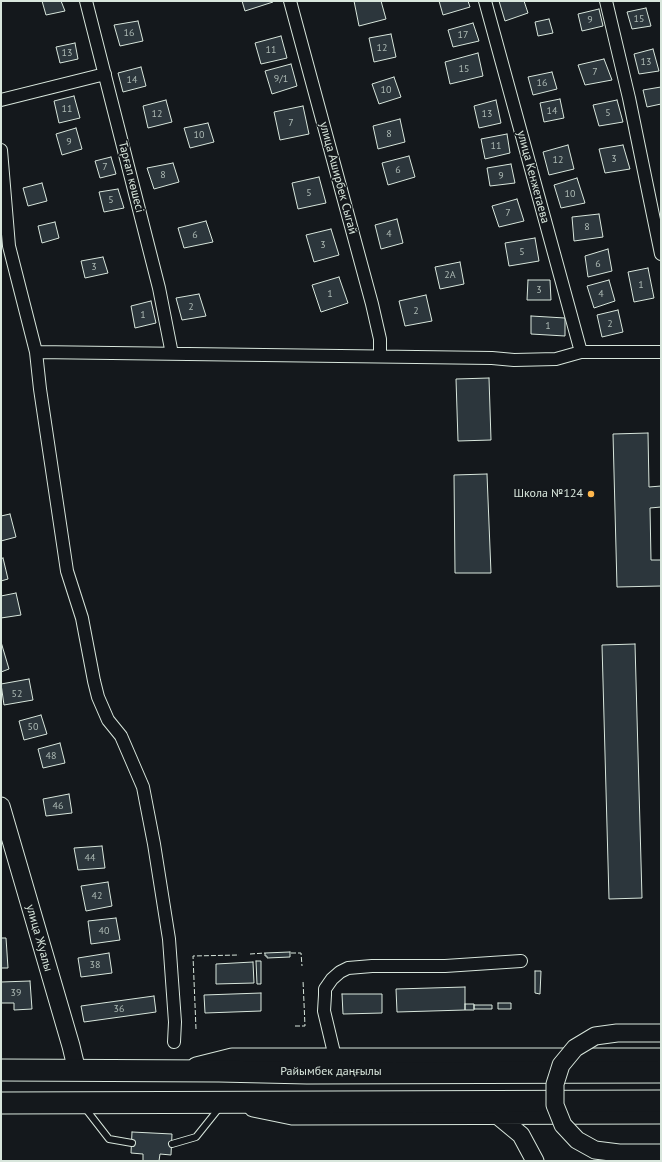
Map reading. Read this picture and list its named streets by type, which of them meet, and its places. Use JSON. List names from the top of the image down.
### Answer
{
  "streets": {
    "highway": ["Райымбек даңғылы"],
    "main road": ["улица Жуалы"],
    "street": ["Тарғап көшесі", "улица Кенжетаева", "улица Аширбек Сыгай"]
  },
  "crossings": [
    ["улица Жуалы", "Райымбек даңғылы"]
  ],
  "places": ["Школа №124"],
  "house_numbers": [
    "15",
    "9",
    "16",
    "17",
    "12",
    "11",
    "13",
    "13",
    "15",
    "7",
    "9/1",
    "14",
    "16",
    "10",
    "11",
    "14",
    "5",
    "12",
    "13",
    "7",
    "8",
    "10",
    "9",
    "11",
    "3",
    "12",
    "7",
    "6",
    "8",
    "9",
    "5",
    "10",
    "5",
    "7",
    "8",
    "4",
    "6",
    "3",
    "5",
    "6",
    "3",
    "2А",
    "1",
    "3",
    "1",
    "4",
    "2",
    "2",
    "1",
    "2",
    "1",
    "52",
    "50",
    "48",
    "46",
    "44",
    "42",
    "40",
    "38",
    "39",
    "36"
  ]
}
